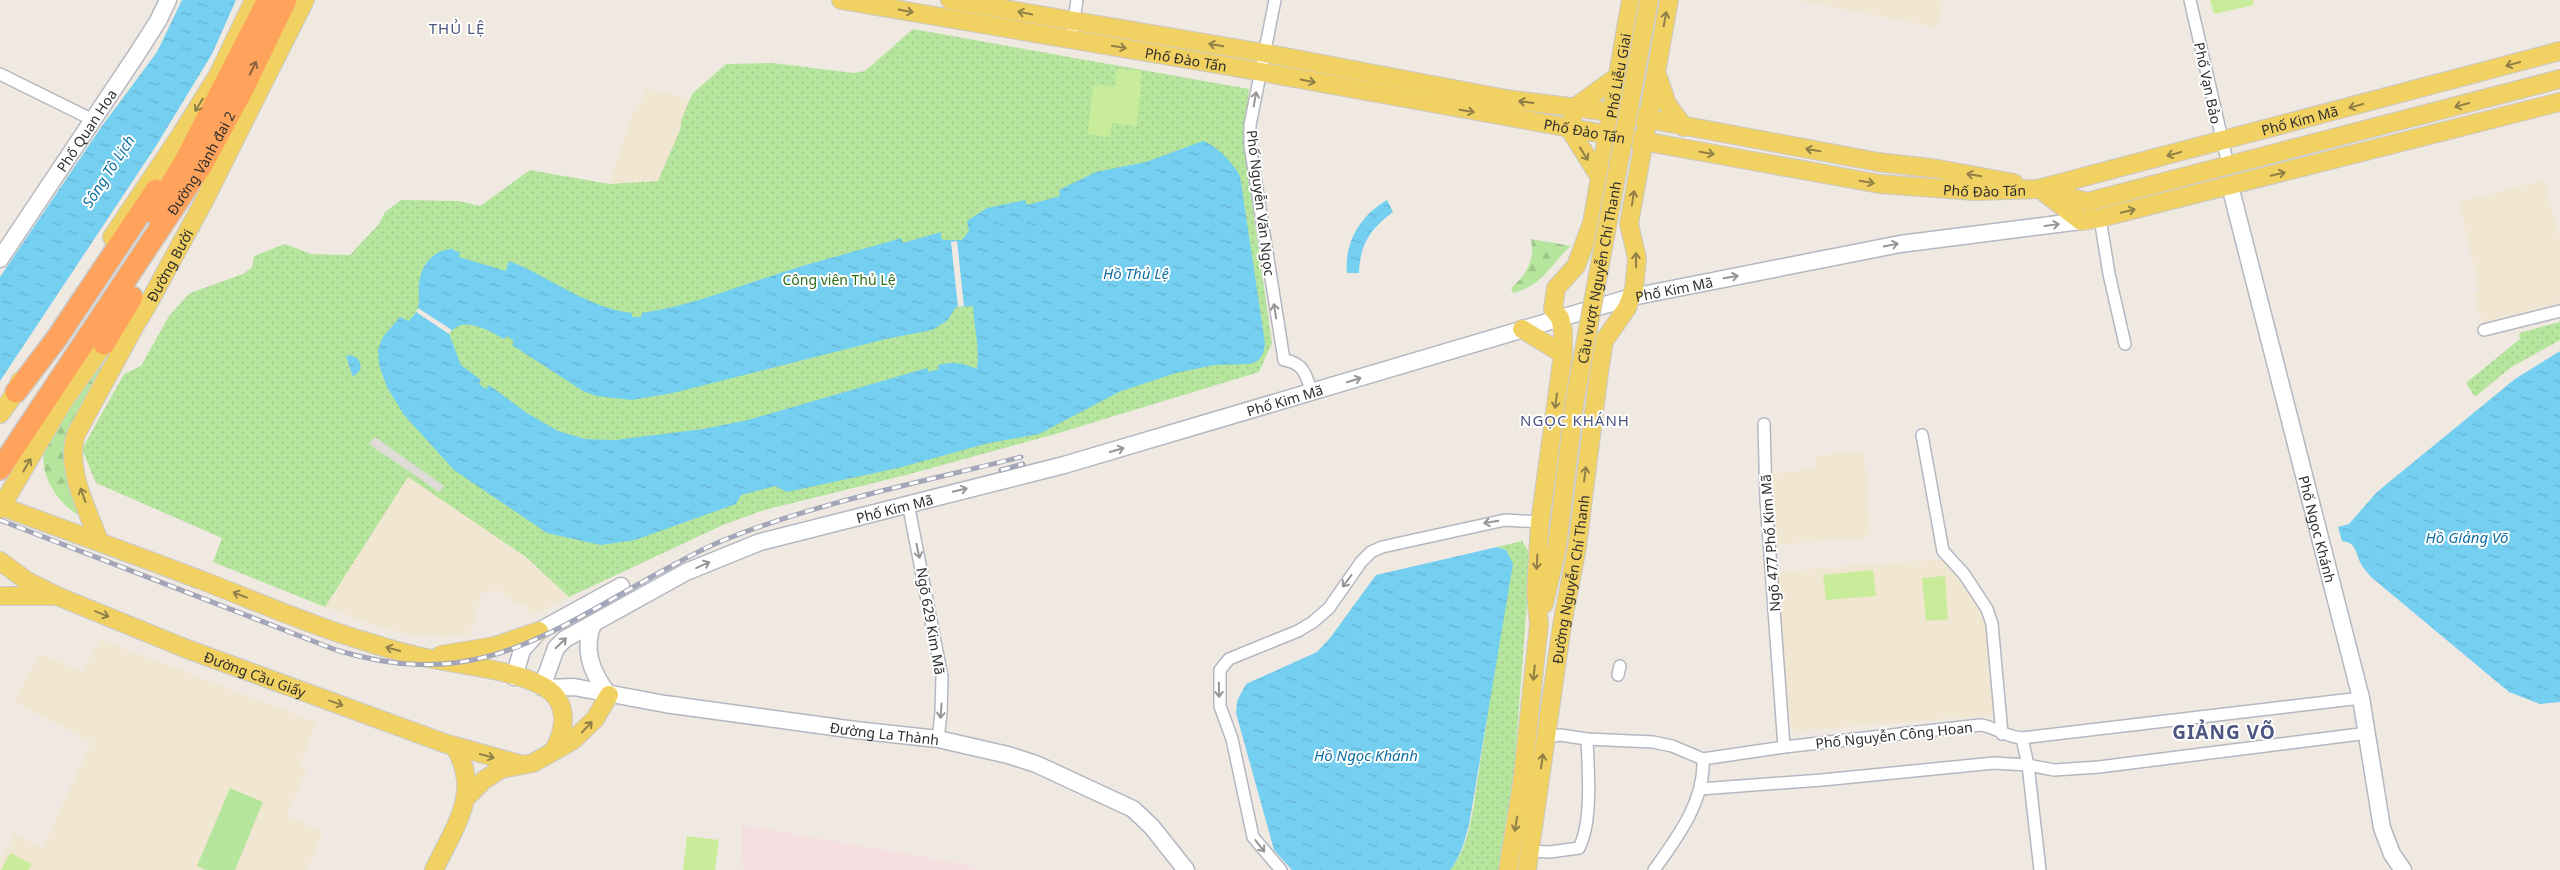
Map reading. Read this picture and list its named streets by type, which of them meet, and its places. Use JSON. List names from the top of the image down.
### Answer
{
  "streets": {
    "highway": ["Đường Vành đai 2"],
    "main road": [
      "Phố Đào Tấn",
      "Phố Liễu Giai",
      "Phố Kim Mã",
      "Phố Quan Hoa",
      "Đường Bưởi",
      "Cầu vượt Nguyễn Chí Thanh",
      "Phố Ngọc Khánh",
      "Đường Nguyễn Chí Thanh",
      "Đường Cầu Giấy",
      "Đường La Thành"
    ],
    "street": [
      "Phố Vạn Bảo",
      "Phố Nguyễn Văn Ngọc",
      "Ngõ 477 Phố Kim Mã",
      "Ngõ 629 Kim Mã",
      "Phố Nguyễn Công Hoan"
    ]
  },
  "crossings": [
    ["Phố Đào Tấn", "Phố Liễu Giai"],
    ["Phố Đào Tấn", "Phố Kim Mã"],
    ["Phố Đào Tấn", "Phố Nguyễn Văn Ngọc"],
    ["Phố Liễu Giai", "Phố Kim Mã"],
    ["Phố Liễu Giai", "Đường Nguyễn Chí Thanh"],
    ["Phố Vạn Bảo", "Phố Kim Mã"],
    ["Phố Kim Mã", "Phố Nguyễn Văn Ngọc"],
    ["Phố Kim Mã", "Phố Ngọc Khánh"],
    ["Phố Kim Mã", "Đường Nguyễn Chí Thanh"],
    ["Phố Kim Mã", "Ngõ 629 Kim Mã"],
    ["Phố Kim Mã", "Đường La Thành"],
    ["Cầu vượt Nguyễn Chí Thanh", "Đường Nguyễn Chí Thanh"],
    ["Phố Ngọc Khánh", "Phố Nguyễn Công Hoan"],
    ["Ngõ 477 Phố Kim Mã", "Phố Nguyễn Công Hoan"],
    ["Đường Nguyễn Chí Thanh", "Phố Nguyễn Công Hoan"],
    ["Ngõ 629 Kim Mã", "Đường La Thành"]
  ],
  "one_way": ["Phố Nguyễn Văn Ngọc", "Ngõ 629 Kim Mã"],
  "districts": ["THỦ LỆ", "NGỌC KHÁNH", "GIẢNG VÕ"],
  "water": [
    "Sông Tô Lịch",
    "Hồ Thủ Lệ",
    "Hồ Giảng Võ",
    "Hồ Ngọc Khánh"
  ],
  "parks": ["Công viên Thủ Lệ"]
}
